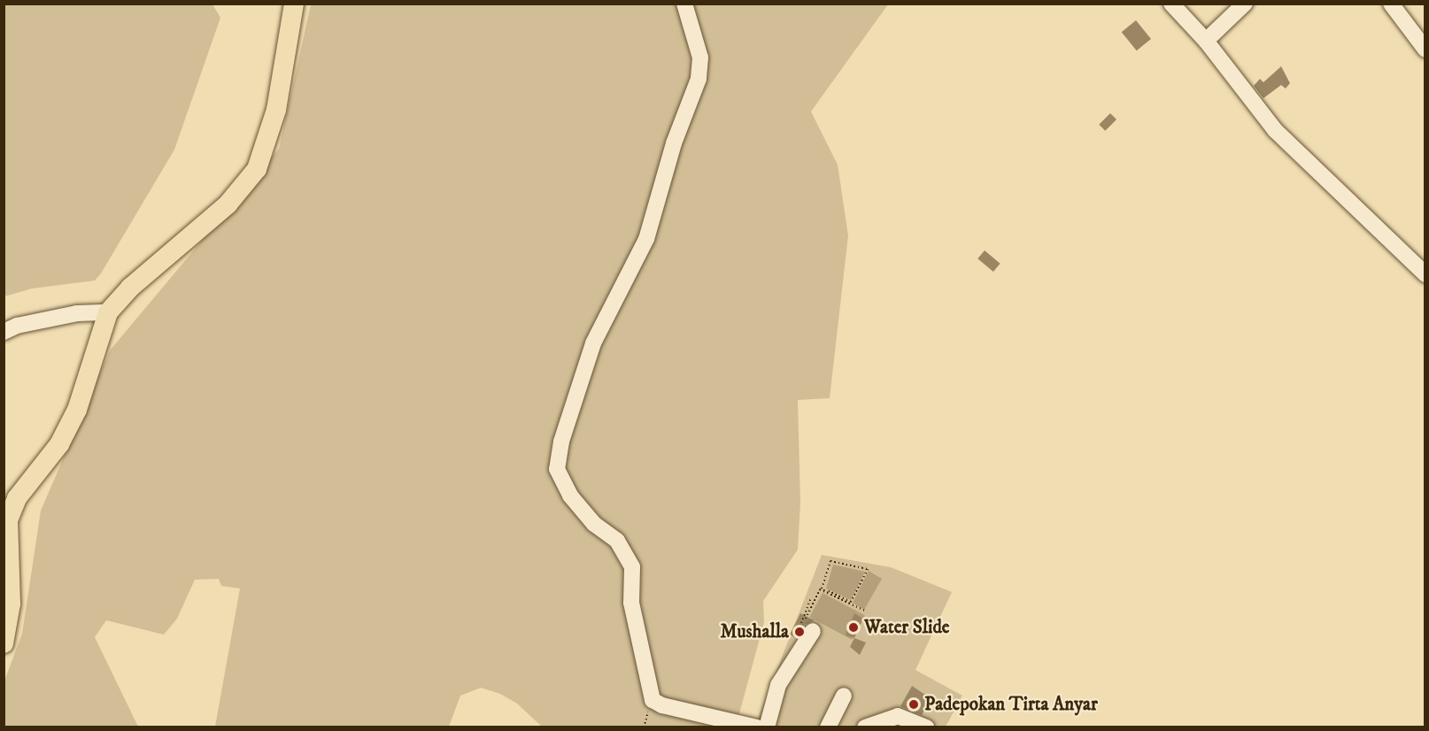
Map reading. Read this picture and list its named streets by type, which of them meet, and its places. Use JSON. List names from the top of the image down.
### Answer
{
  "places": ["Water Slide", "Mushalla", "Padepokan Tirta Anyar"]
}
